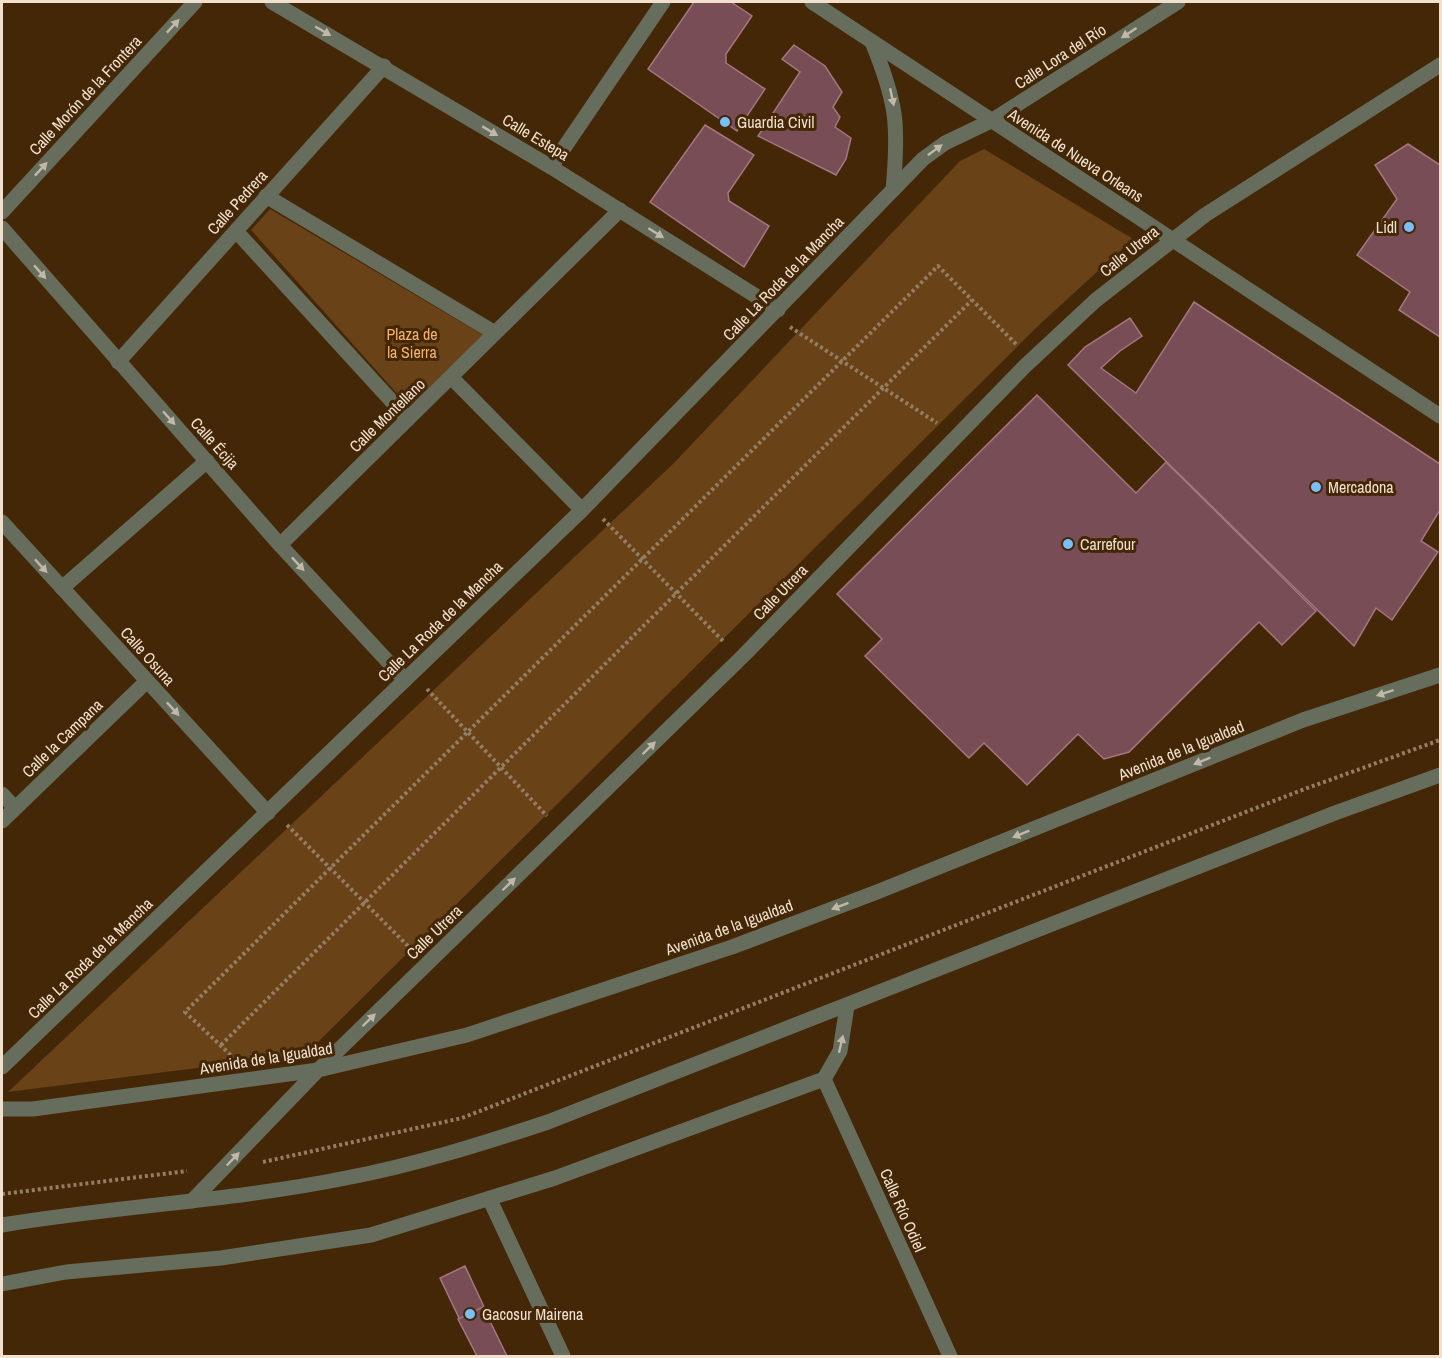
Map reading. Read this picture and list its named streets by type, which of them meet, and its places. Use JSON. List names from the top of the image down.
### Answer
{
  "streets": {
    "street": [
      "Calle Lora del Río",
      "Calle Morón de la Frontera",
      "Calle Estepa",
      "Avenida de Nueva Orleans",
      "Calle Pedrera",
      "Calle Utrera",
      "Calle La Roda de la Mancha",
      "Calle Montellano",
      "Calle Écija",
      "Calle Osuna",
      "Calle la Campana",
      "Avenida de la Igualdad",
      "Calle Río Odiel"
    ]
  },
  "crossings": [
    ["Calle Lora del Río", "Avenida de Nueva Orleans"],
    ["Calle Lora del Río", "Calle La Roda de la Mancha"],
    ["Calle Estepa", "Calle Pedrera"],
    ["Calle Estepa", "Calle La Roda de la Mancha"],
    ["Calle Estepa", "Calle Montellano"],
    ["Avenida de Nueva Orleans", "Calle Utrera"],
    ["Calle Pedrera", "Calle Écija"],
    ["Calle Utrera", "Avenida de la Igualdad"],
    ["Calle La Roda de la Mancha", "Calle Écija"],
    ["Calle La Roda de la Mancha", "Calle Osuna"],
    ["Calle Montellano", "Calle Écija"],
    ["Calle Osuna", "Calle la Campana"]
  ],
  "one_way": [
    "Calle Morón de la Frontera",
    "Calle Estepa",
    "Calle Utrera",
    "Calle Écija",
    "Calle Osuna"
  ],
  "parks": ["Plaza de la Sierra"],
  "places": [
    "Guardia Civil",
    "Lidl",
    "Mercadona",
    "Carrefour",
    "Gacosur Mairena"
  ]
}
